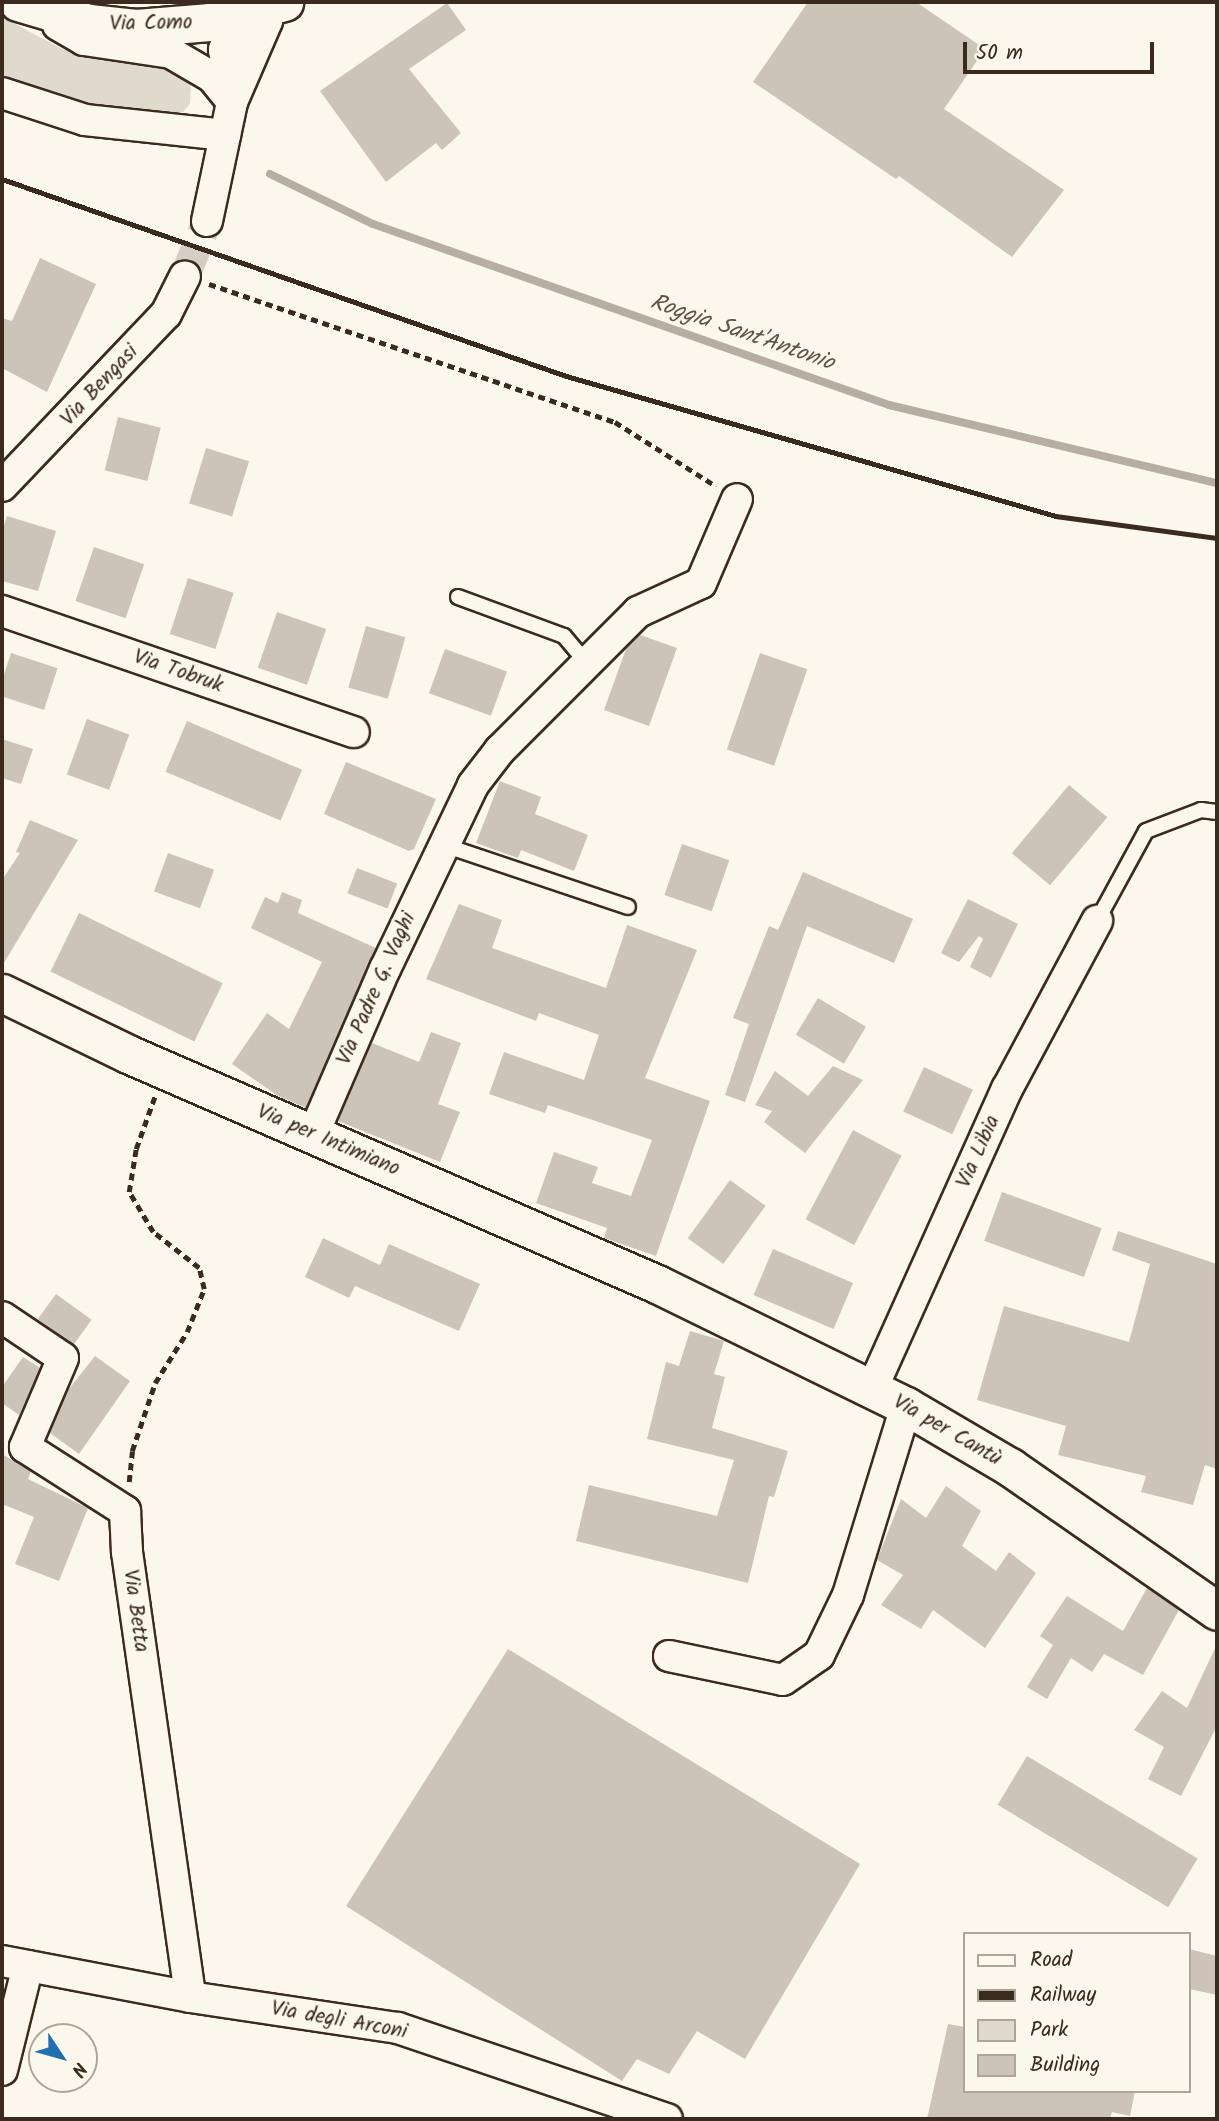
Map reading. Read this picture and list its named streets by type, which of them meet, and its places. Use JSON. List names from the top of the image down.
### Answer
{
  "streets": {
    "street": [
      "Via Como",
      "Via Bengasi",
      "Via Tobruk",
      "Via Padre G. Vaghi",
      "Via per Intimiano",
      "Via Libia",
      "Via per Cantù",
      "Via Betta",
      "Via degli Arconi"
    ]
  },
  "crossings": [
    ["Via Padre G. Vaghi", "Via per Intimiano"],
    ["Via per Intimiano", "Via per Cantù"],
    ["Via Libia", "Via per Cantù"],
    ["Via Betta", "Via degli Arconi"]
  ],
  "water": ["Roggia Sant'Antonio"],
  "legend": [
    "Road",
    "Railway",
    "Park",
    "Building"
  ],
  "scale_bar": "50 m",
  "north": "bottom right"
}
